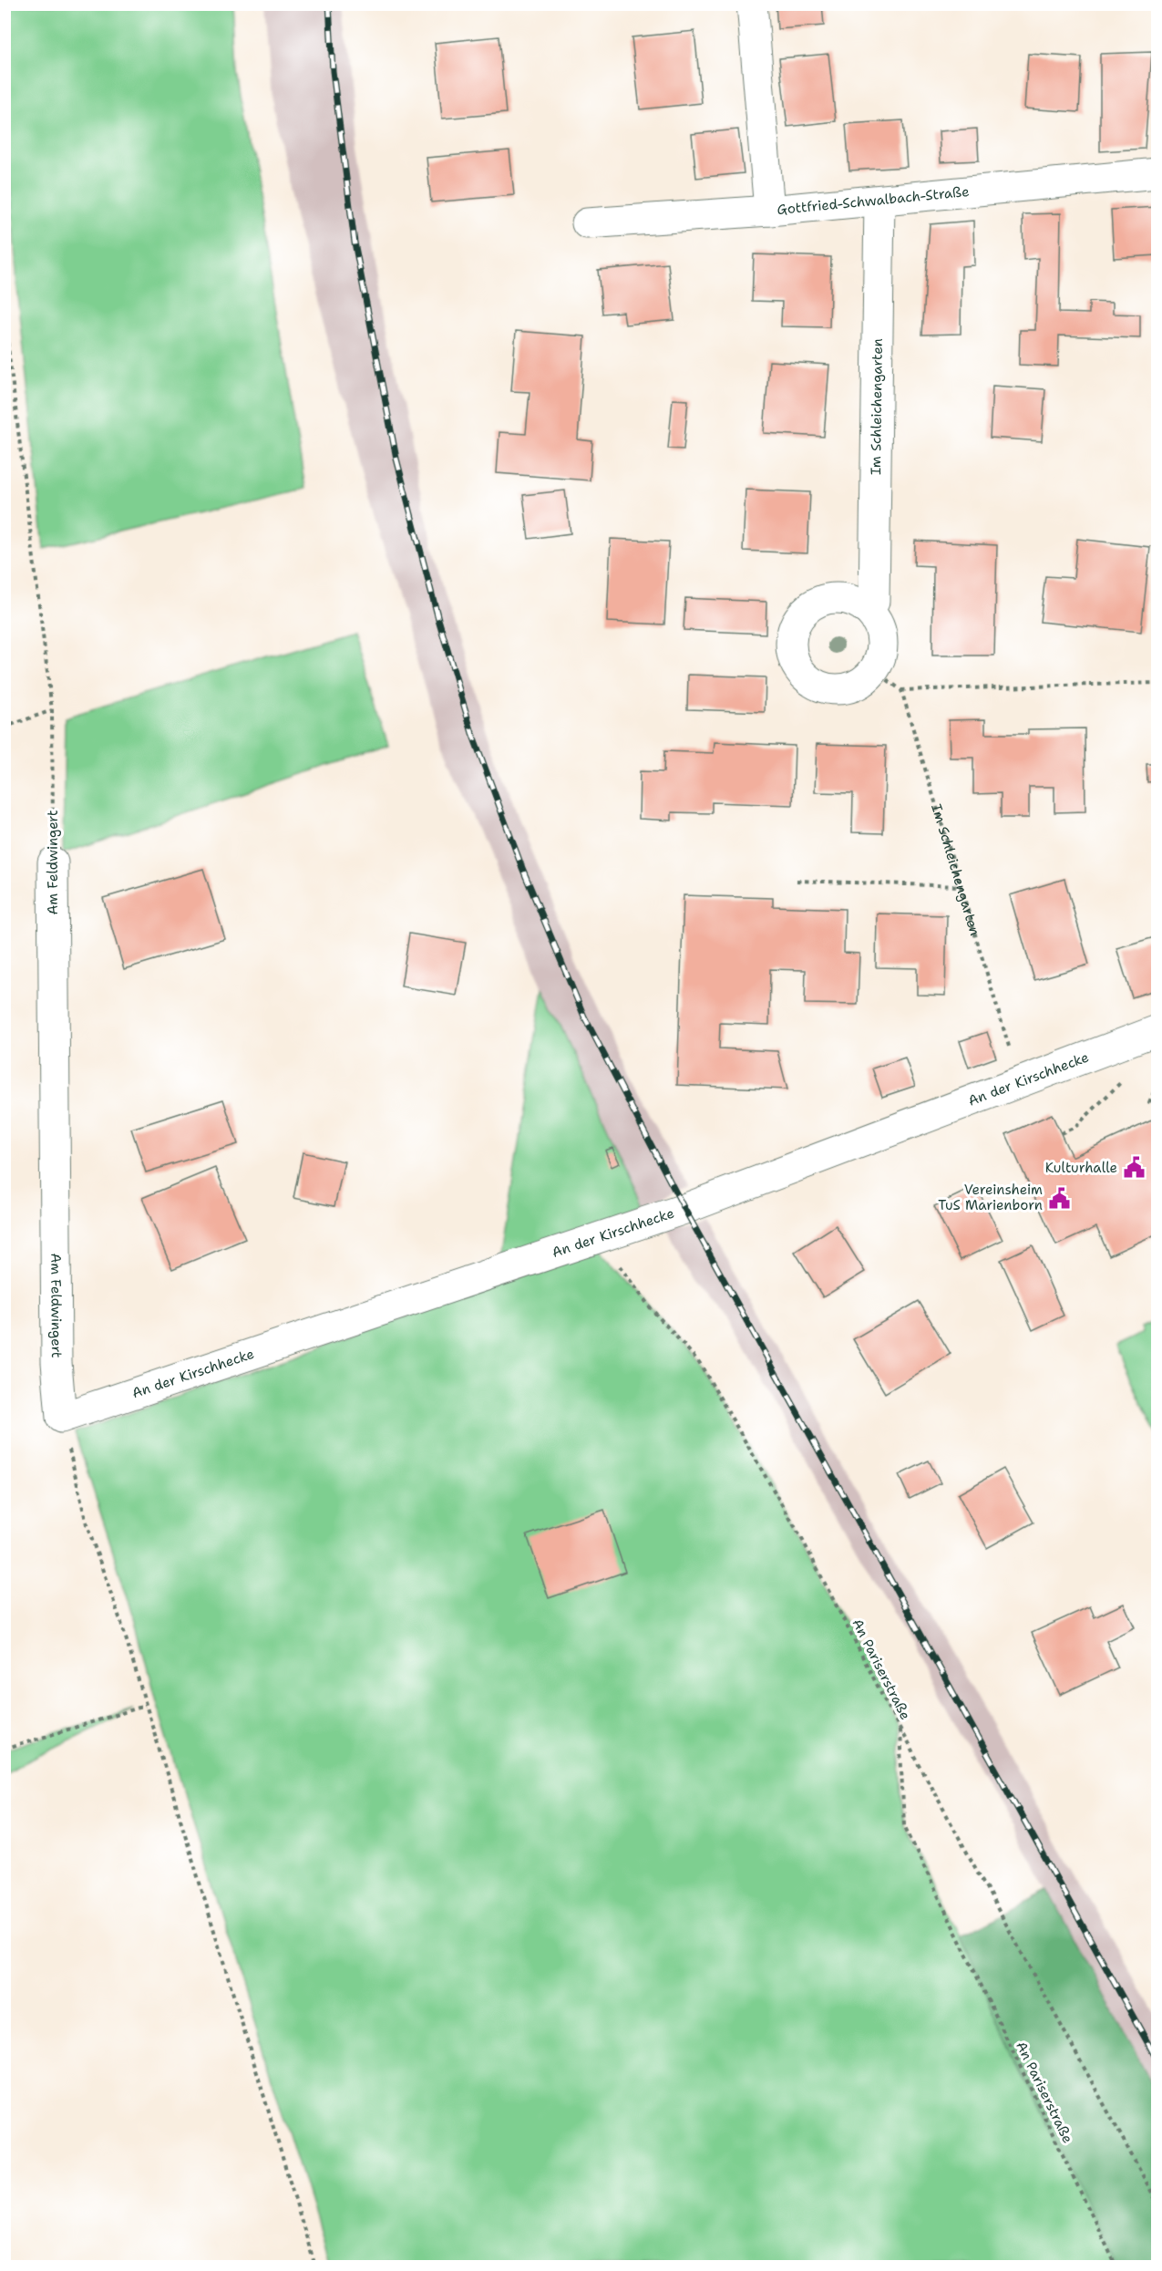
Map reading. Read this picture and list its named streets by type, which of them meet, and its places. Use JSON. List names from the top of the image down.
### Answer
{
  "streets": {
    "street": [
      "Gottfried-Schwalbach-Straße",
      "Im Schleichengarten",
      "Am Feldwingert",
      "An der Kirschhecke"
    ],
    "path": ["An Pariserstraße"]
  },
  "crossings": [
    ["Gottfried-Schwalbach-Straße", "Im Schleichengarten"],
    ["Im Schleichengarten", "An der Kirschhecke"],
    ["Am Feldwingert", "An der Kirschhecke"],
    ["An der Kirschhecke", "An Pariserstraße"]
  ],
  "places": {
    "public building": ["Kulturhalle", "Vereinsheim TuS Marienborn"]
  }
}
